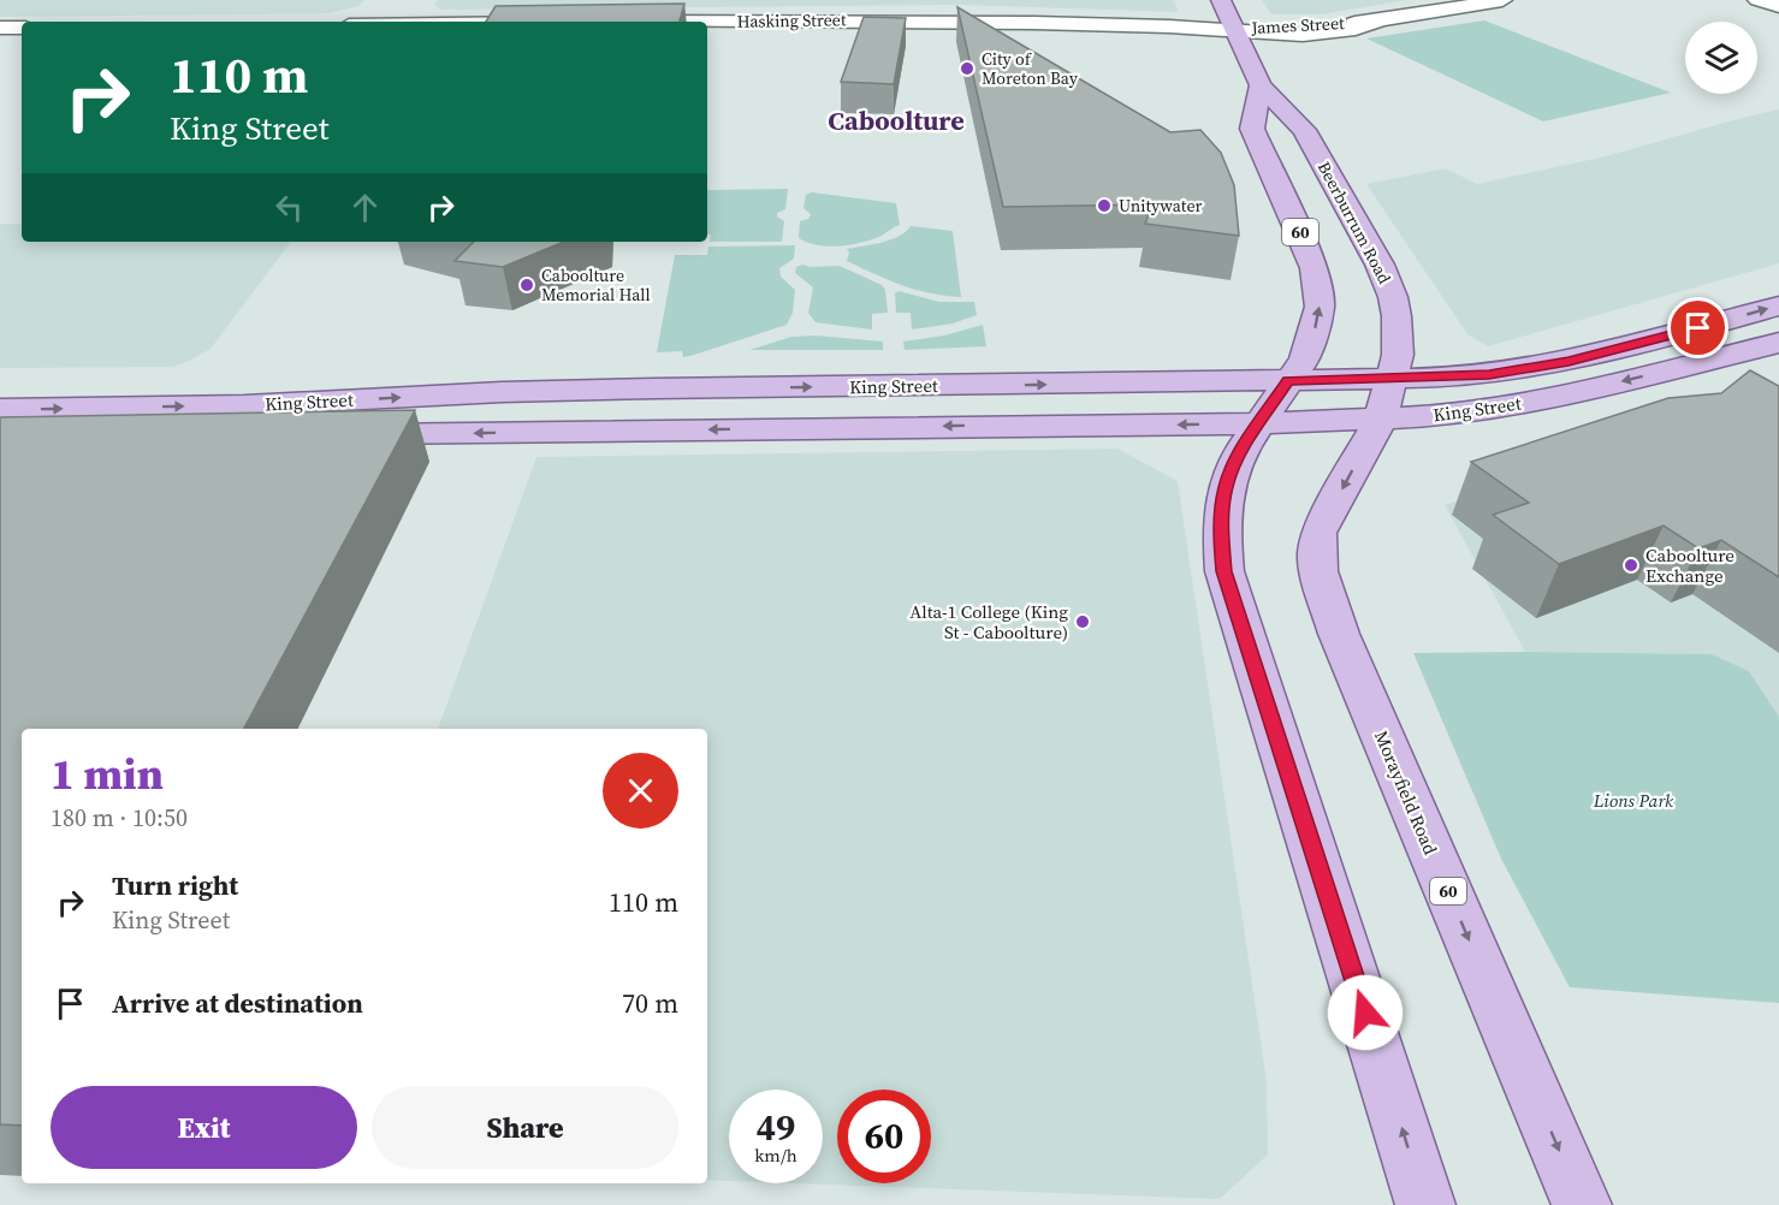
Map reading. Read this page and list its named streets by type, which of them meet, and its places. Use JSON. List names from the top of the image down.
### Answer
{
  "streets": {
    "main road": [
      "Beerburrum Road",
      "60",
      "King Street",
      "Morayfield Road"
    ],
    "street": ["Hasking Street", "James Street"]
  },
  "crossings": [
    ["Hasking Street", "James Street"],
    ["Hasking Street", "Beerburrum Road"],
    ["James Street", "Beerburrum Road"],
    ["Beerburrum Road", "60"],
    ["Beerburrum Road", "King Street"],
    ["Beerburrum Road", "Morayfield Road"],
    ["60", "King Street"],
    ["King Street", "Morayfield Road"]
  ],
  "districts": ["Caboolture"],
  "parks": ["Lions Park"],
  "places": [
    "City of Moreton Bay",
    "Unitywater",
    "Caboolture Memorial Hall",
    "Caboolture Exchange",
    "Alta-1 College (King St - Caboolture)"
  ],
  "page": {
    "turn": ["110 m", "King Street"],
    "heading": ["1 min", "180 m · 10:50"],
    "list": [
      {
        "name": "Turn right",
        "note": "King Street",
        "value": "110 m"
      },
      {
        "name": "Arrive at destination",
        "value": "70 m"
      }
    ],
    "buttons": ["Exit", "Share"],
    "speed": "49 km/h",
    "limit": "60"
  }
}
